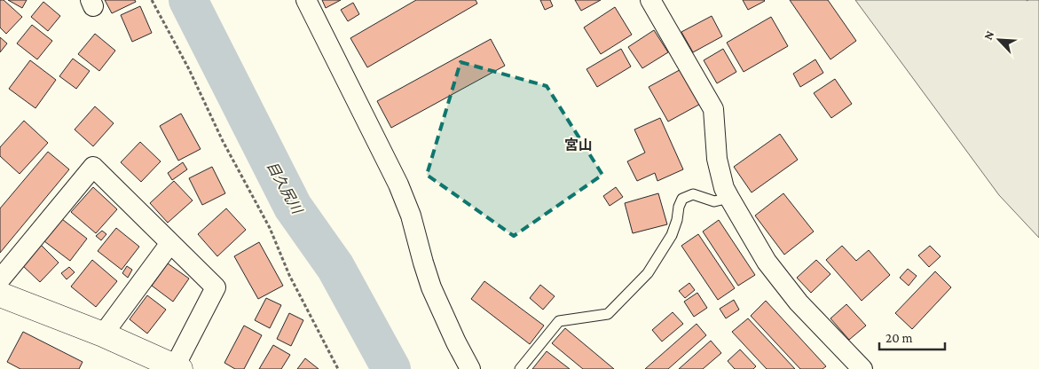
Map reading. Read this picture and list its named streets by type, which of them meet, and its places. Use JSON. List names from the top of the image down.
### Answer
{
  "districts": ["宮山"],
  "water": ["目久尻川"],
  "scale_bar": "20 m",
  "north": "top left"
}
